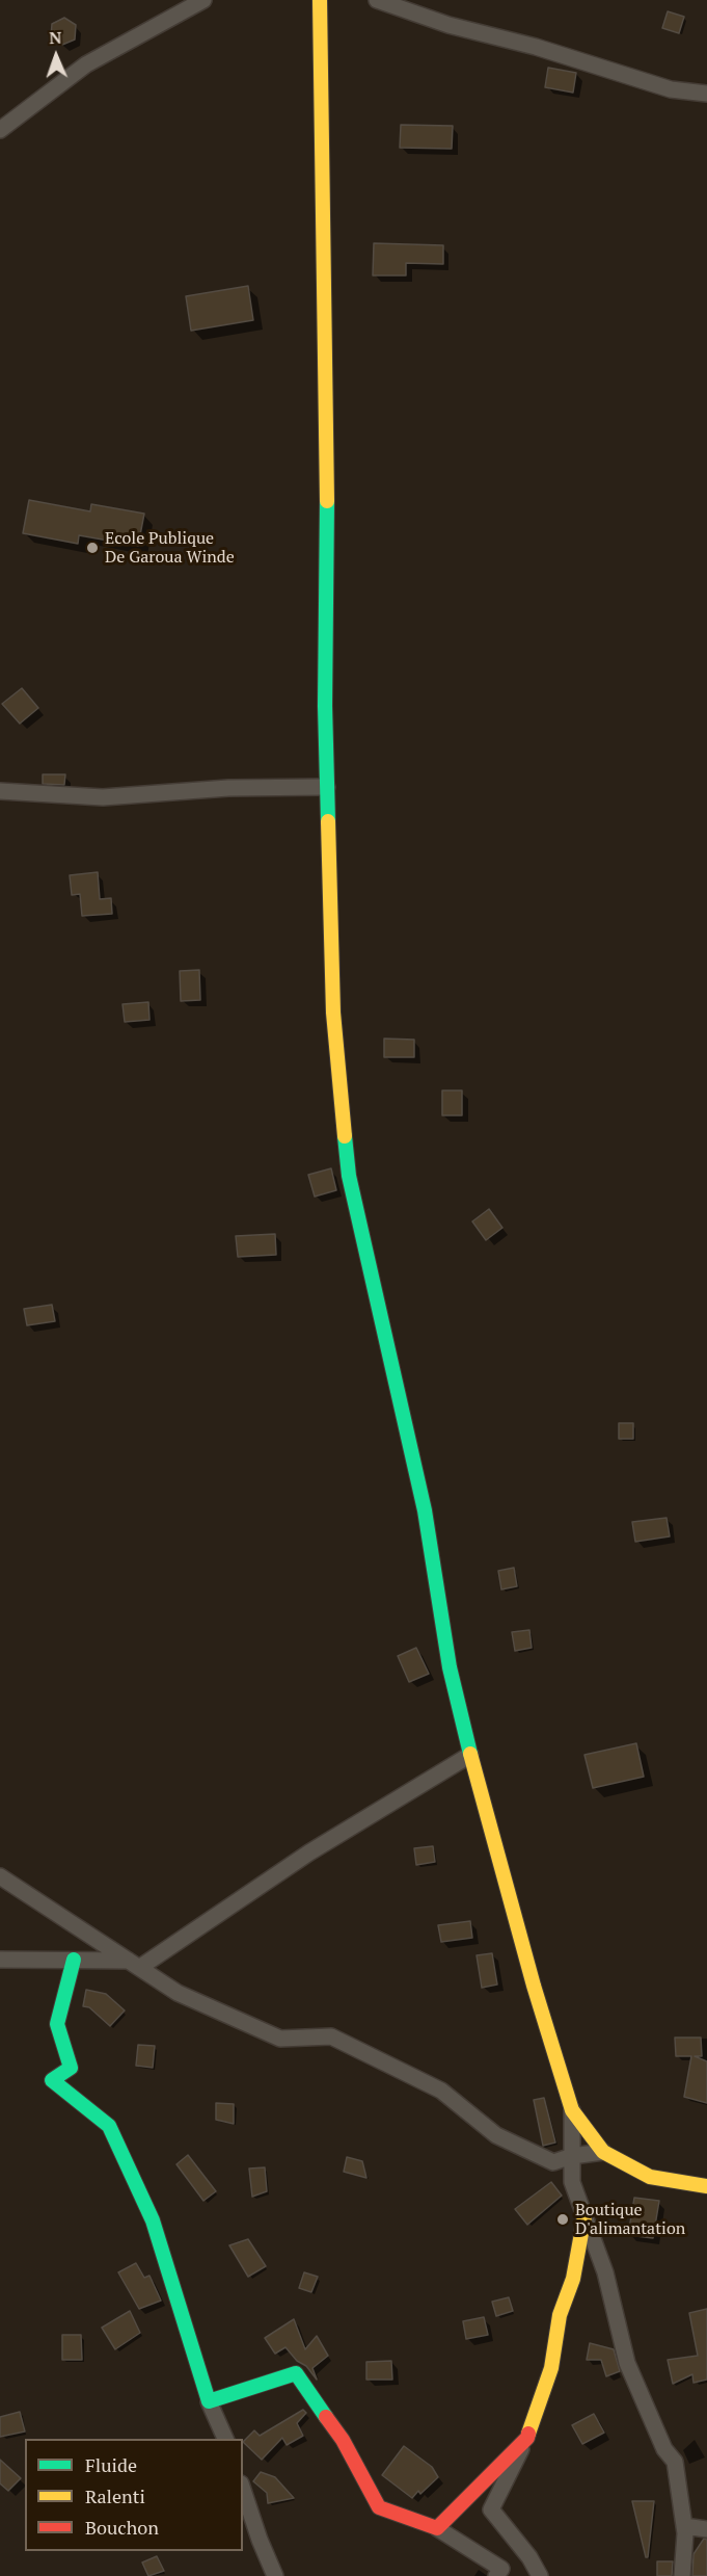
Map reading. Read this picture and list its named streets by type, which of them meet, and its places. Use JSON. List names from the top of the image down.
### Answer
{
  "places": ["Ecole Publique De Garoua Winde", "Boutique D'alimantation"],
  "legend": ["Fluide", "Ralenti", "Bouchon"],
  "north": "top"
}
